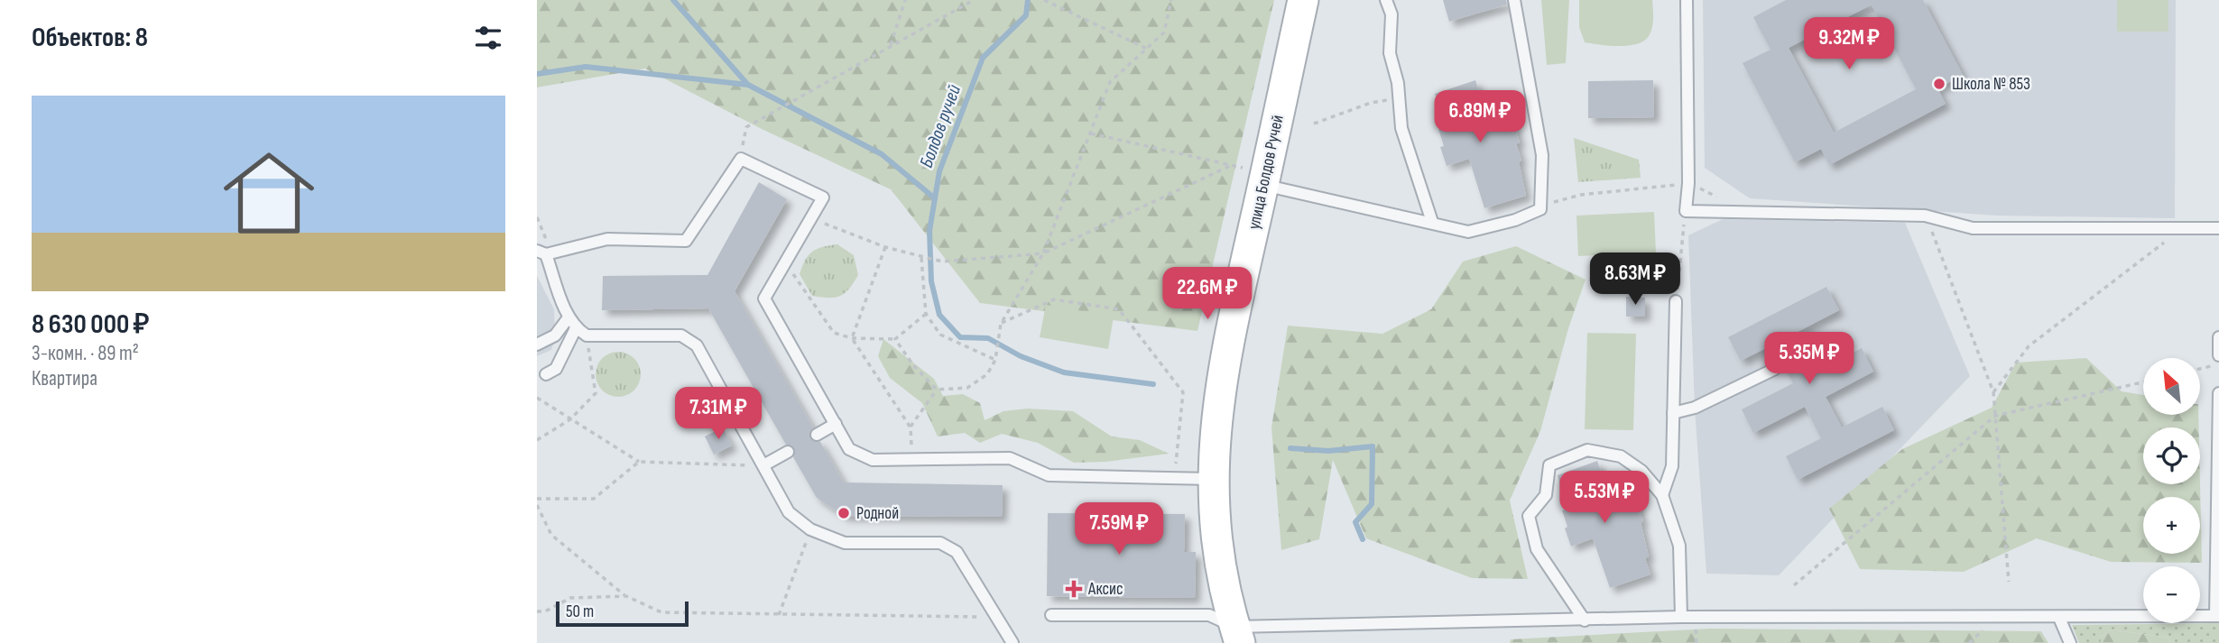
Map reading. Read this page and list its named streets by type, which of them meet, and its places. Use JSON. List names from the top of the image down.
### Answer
{
  "streets": {
    "street": ["улица Болдов Ручей"]
  },
  "water": ["Болдов ручей"],
  "places": {
    "other": ["Школа № 853", "Родной"],
    "health": ["Аксис"]
  },
  "scale_bar": "50 m",
  "north": "top left",
  "page": {
    "heading": "Объектов: 8",
    "price": [
      "9.32M ₽",
      "6.89M ₽",
      "8.63M ₽",
      "22.6M ₽",
      "5.35M ₽",
      "7.31M ₽",
      "5.53M ₽",
      "7.59M ₽"
    ],
    "list": [
      {
        "name": "8 630 000 ₽",
        "note": "3-комн. · 89 m² · Квартира"
      }
    ],
    "map_buttons": ["+", "−"],
    "scale": "50 m"
  }
}
